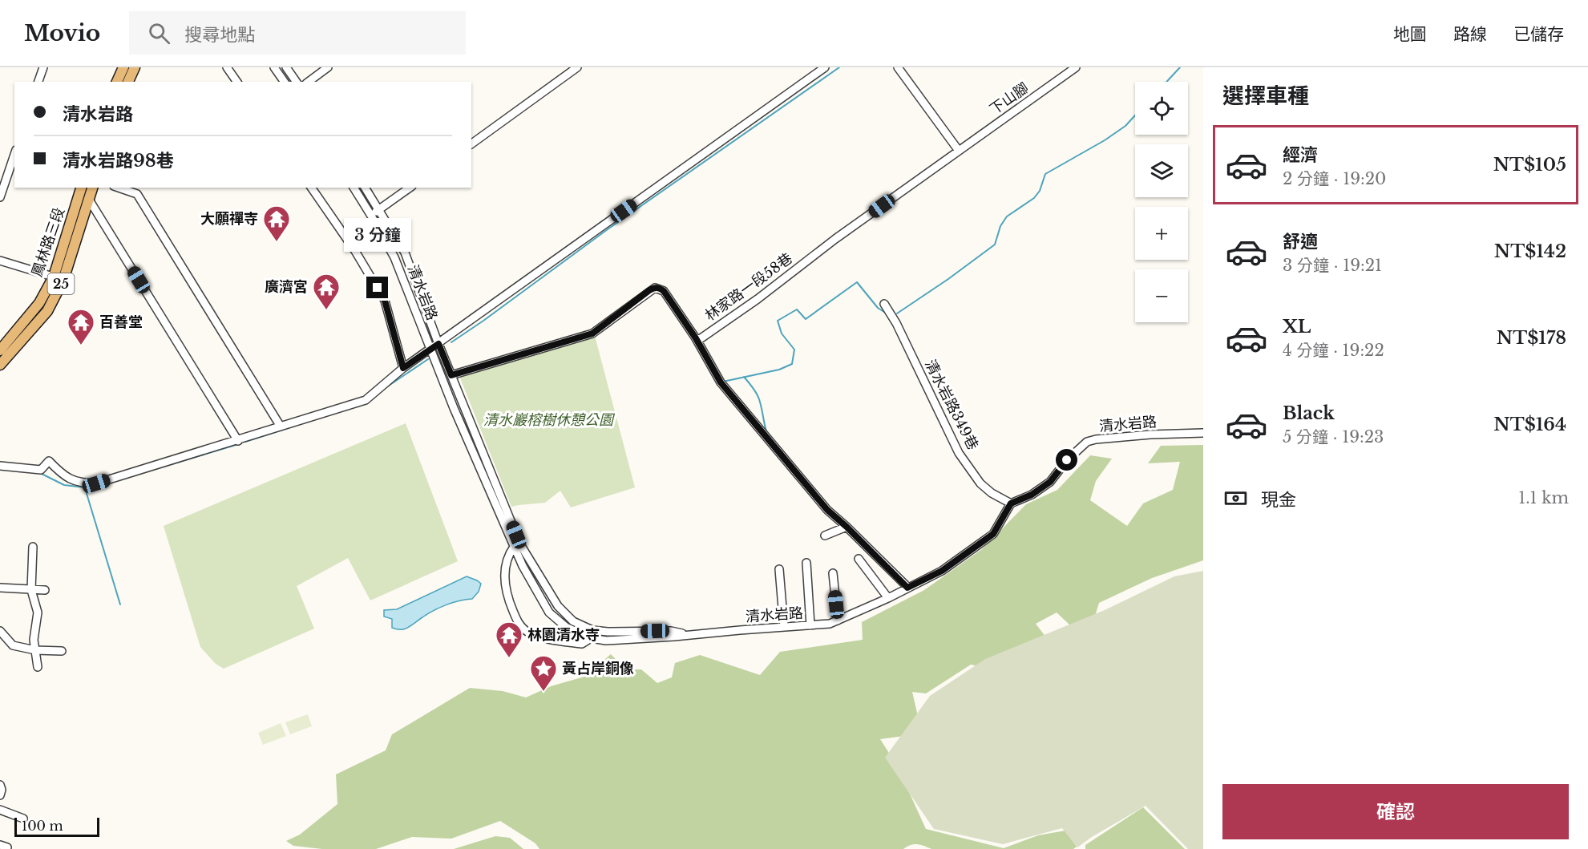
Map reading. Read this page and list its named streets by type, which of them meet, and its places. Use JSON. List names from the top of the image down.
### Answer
{
  "streets": {
    "main road": ["鳳林路三段", "25"],
    "street": [
      "下山腳",
      "林家路一段58巷",
      "清水岩路",
      "清水岩路349巷"
    ]
  },
  "crossings": [
    ["下山腳", "林家路一段58巷"],
    ["林家路一段58巷", "清水岩路"],
    ["清水岩路", "清水岩路349巷"]
  ],
  "parks": ["清水巖榕樹休憩公園"],
  "places": {
    "temple": [
      "大願禪寺",
      "廣濟宮",
      "百善堂",
      "林園清水寺"
    ],
    "place": ["黃占岸銅像"]
  },
  "scale_bar": "100 m",
  "page": {
    "header": "Movio",
    "search": "搜尋地點",
    "nav": ["地圖", "路線", "已儲存"],
    "heading": "選擇車種",
    "map_buttons": ["+", "−"],
    "banner": ["清水岩路", "清水岩路98巷"],
    "list": [
      {
        "name": "經濟",
        "note": "2 分鐘 · 19:20",
        "value": "NT$105"
      },
      {
        "name": "舒適",
        "note": "3 分鐘 · 19:21",
        "value": "NT$142"
      },
      {
        "name": "XL",
        "note": "4 分鐘 · 19:22",
        "value": "NT$178"
      },
      {
        "name": "Black",
        "note": "5 分鐘 · 19:23",
        "value": "NT$164"
      }
    ],
    "bubble": "3 分鐘",
    "pay": ["現金", "1.1 km"],
    "buttons": "確認",
    "scale": "100 m"
  }
}
